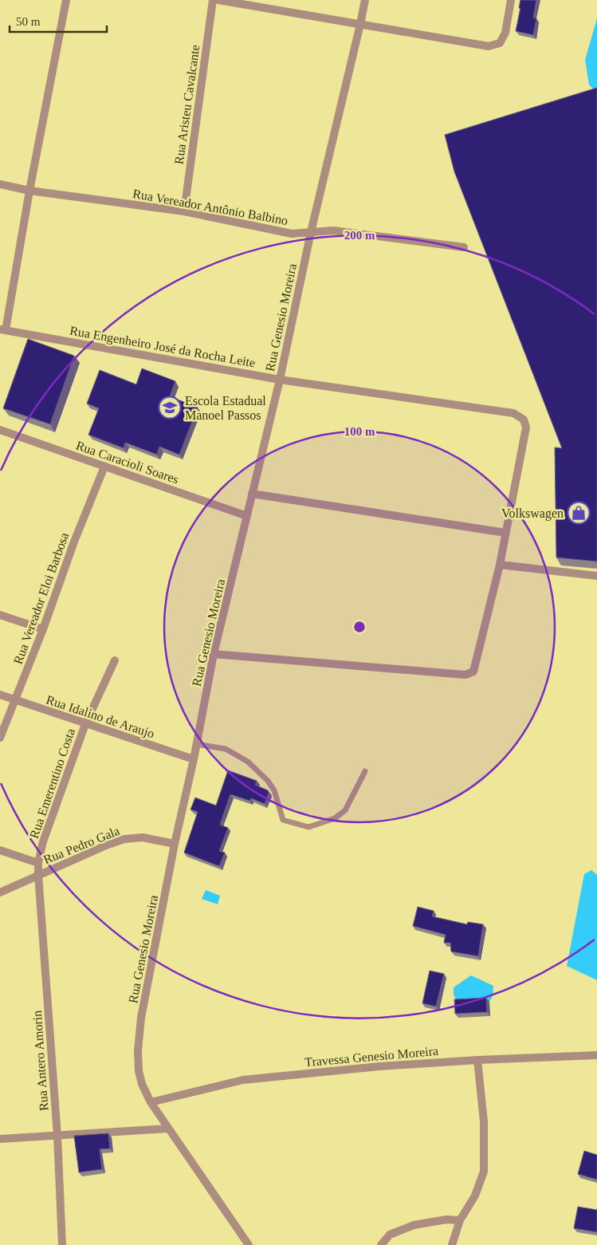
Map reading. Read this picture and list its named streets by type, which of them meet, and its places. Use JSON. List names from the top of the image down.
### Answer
{
  "streets": {
    "street": [
      "Rua Aristeu Cavalcante",
      "Rua Vereador Antônio Balbino",
      "Rua Genesio Moreira",
      "Rua Engenheiro José da Rocha Leite",
      "Rua Caracioli Soares",
      "Rua Vereador Eloi Barbosa",
      "Rua Idalino de Araujo",
      "Rua Emerentino Costa",
      "Rua Pedro Gala",
      "Travessa Genesio Moreira",
      "Rua Antero Amorin"
    ]
  },
  "crossings": [
    ["Rua Aristeu Cavalcante", "Rua Vereador Antônio Balbino"],
    ["Rua Vereador Antônio Balbino", "Rua Genesio Moreira"],
    ["Rua Genesio Moreira", "Rua Engenheiro José da Rocha Leite"],
    ["Rua Genesio Moreira", "Rua Caracioli Soares"],
    ["Rua Genesio Moreira", "Rua Idalino de Araujo"],
    ["Rua Genesio Moreira", "Rua Pedro Gala"],
    ["Rua Genesio Moreira", "Travessa Genesio Moreira"],
    ["Rua Caracioli Soares", "Rua Vereador Eloi Barbosa"],
    ["Rua Vereador Eloi Barbosa", "Rua Idalino de Araujo"],
    ["Rua Idalino de Araujo", "Rua Emerentino Costa"],
    ["Rua Emerentino Costa", "Rua Pedro Gala"],
    ["Rua Emerentino Costa", "Rua Antero Amorin"],
    ["Rua Pedro Gala", "Rua Antero Amorin"]
  ],
  "places": {
    "school or university": ["Escola Estadual Manoel Passos"],
    "shop": ["Volkswagen"]
  },
  "scale_bar": "50 m",
  "rings": ["200 m", "100 m"]
}
